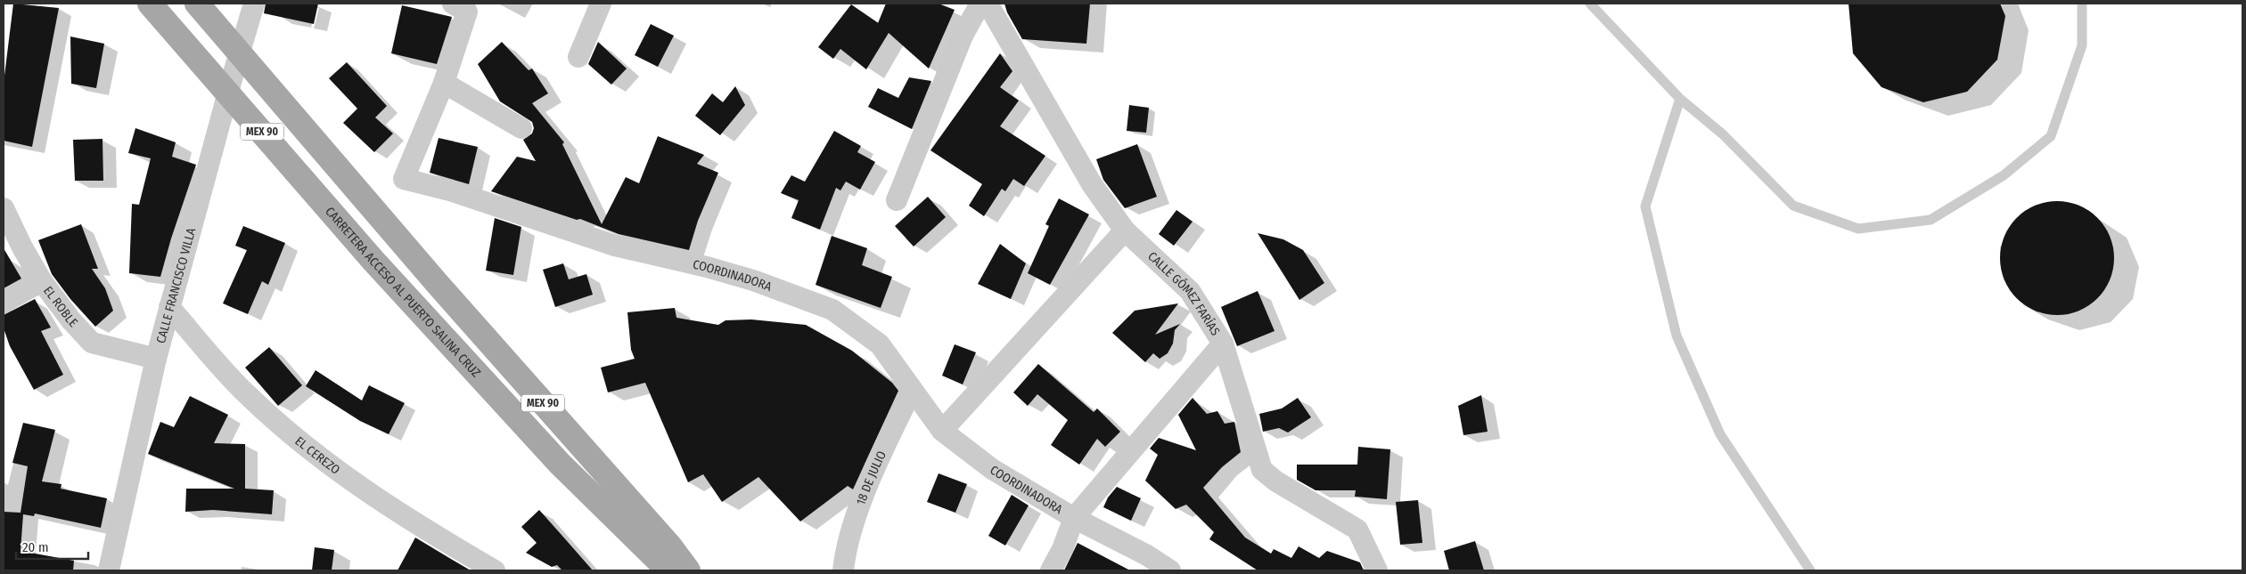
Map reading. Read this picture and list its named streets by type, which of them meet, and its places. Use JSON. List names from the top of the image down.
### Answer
{
  "streets": {
    "main road": ["MEX 90", "CARRETERA ACCESO AL PUERTO SALINA CRUZ"],
    "street": [
      "COORDINADORA",
      "CALLE FRANCISCO VILLA",
      "CALLE GÓMEZ FARÍAS",
      "EL ROBLE",
      "EL CEREZO",
      "18 DE JULIO"
    ]
  },
  "crossings": [
    ["COORDINADORA", "18 DE JULIO"],
    ["CALLE FRANCISCO VILLA", "EL ROBLE"],
    ["CALLE FRANCISCO VILLA", "EL CEREZO"]
  ],
  "scale_bar": "20 m"
}
